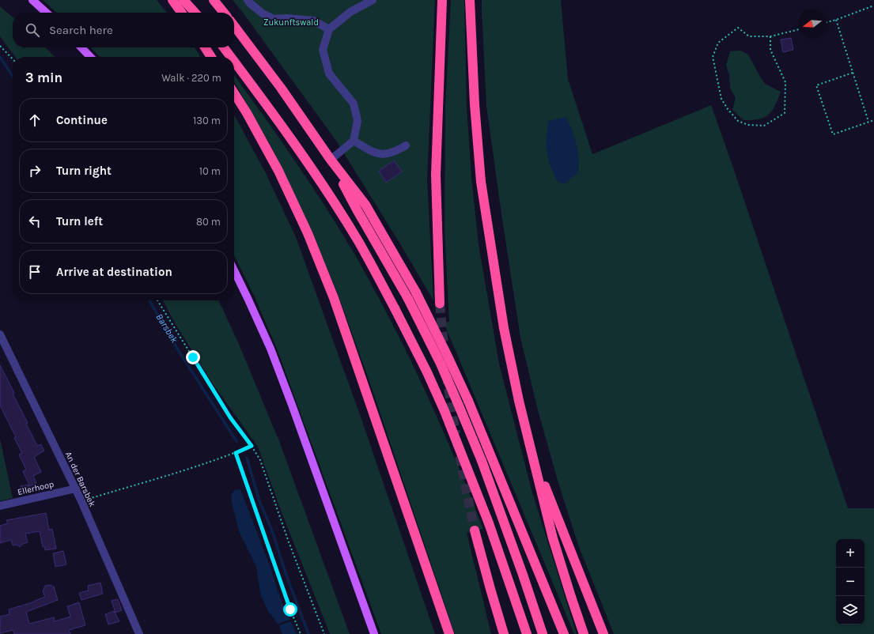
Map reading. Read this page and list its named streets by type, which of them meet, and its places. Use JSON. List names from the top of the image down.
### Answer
{
  "streets": {
    "street": ["An der Barsbek", "Ellerhoop"]
  },
  "crossings": [
    ["An der Barsbek", "Ellerhoop"]
  ],
  "water": ["Barsbek"],
  "parks": ["Zukunftswald"],
  "north": "left",
  "page": {
    "search": "Search here",
    "heading": ["3 min", "Walk · 220 m"],
    "list": [
      ["Continue", "130 m"],
      ["Turn right", "10 m"],
      ["Turn left", "80 m"],
      "Arrive at destination"
    ],
    "map_buttons": ["+", "−"]
  }
}
